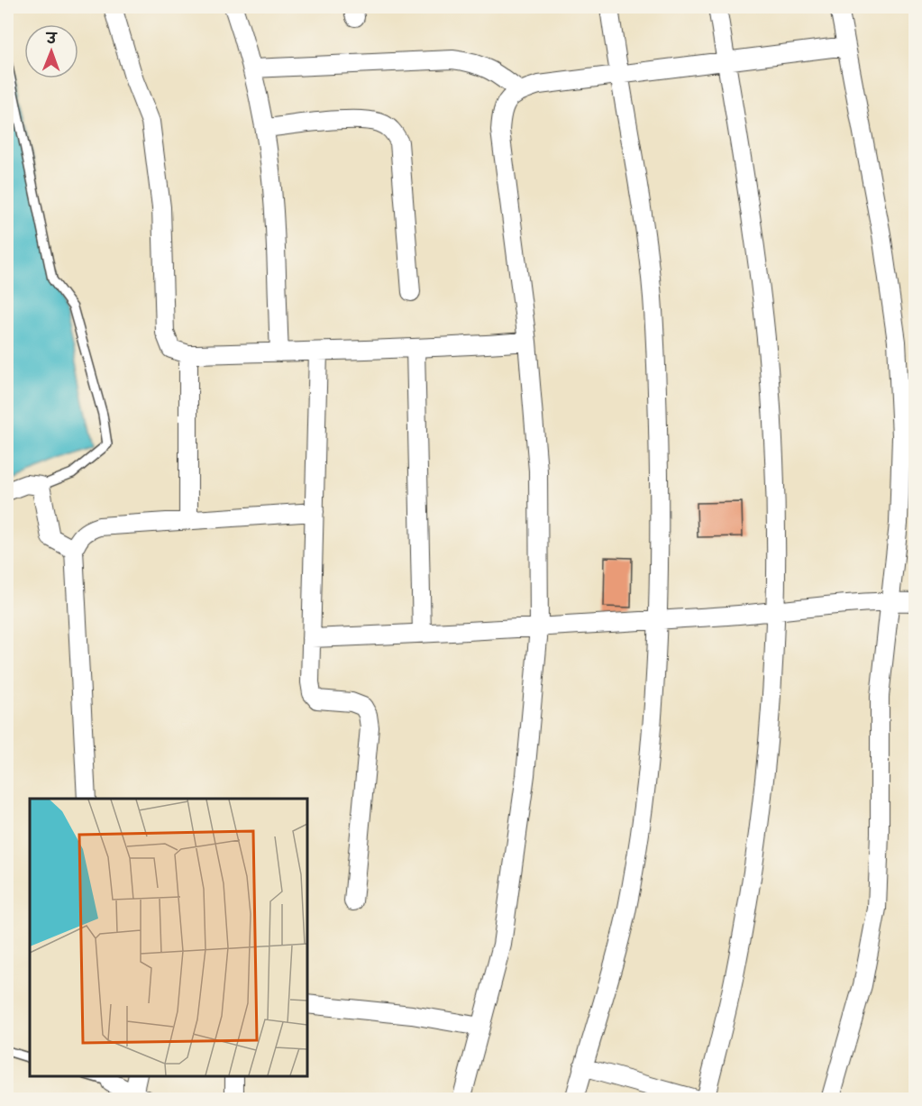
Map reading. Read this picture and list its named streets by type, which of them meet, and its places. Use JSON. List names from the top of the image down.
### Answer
{
  "north": "top"
}
